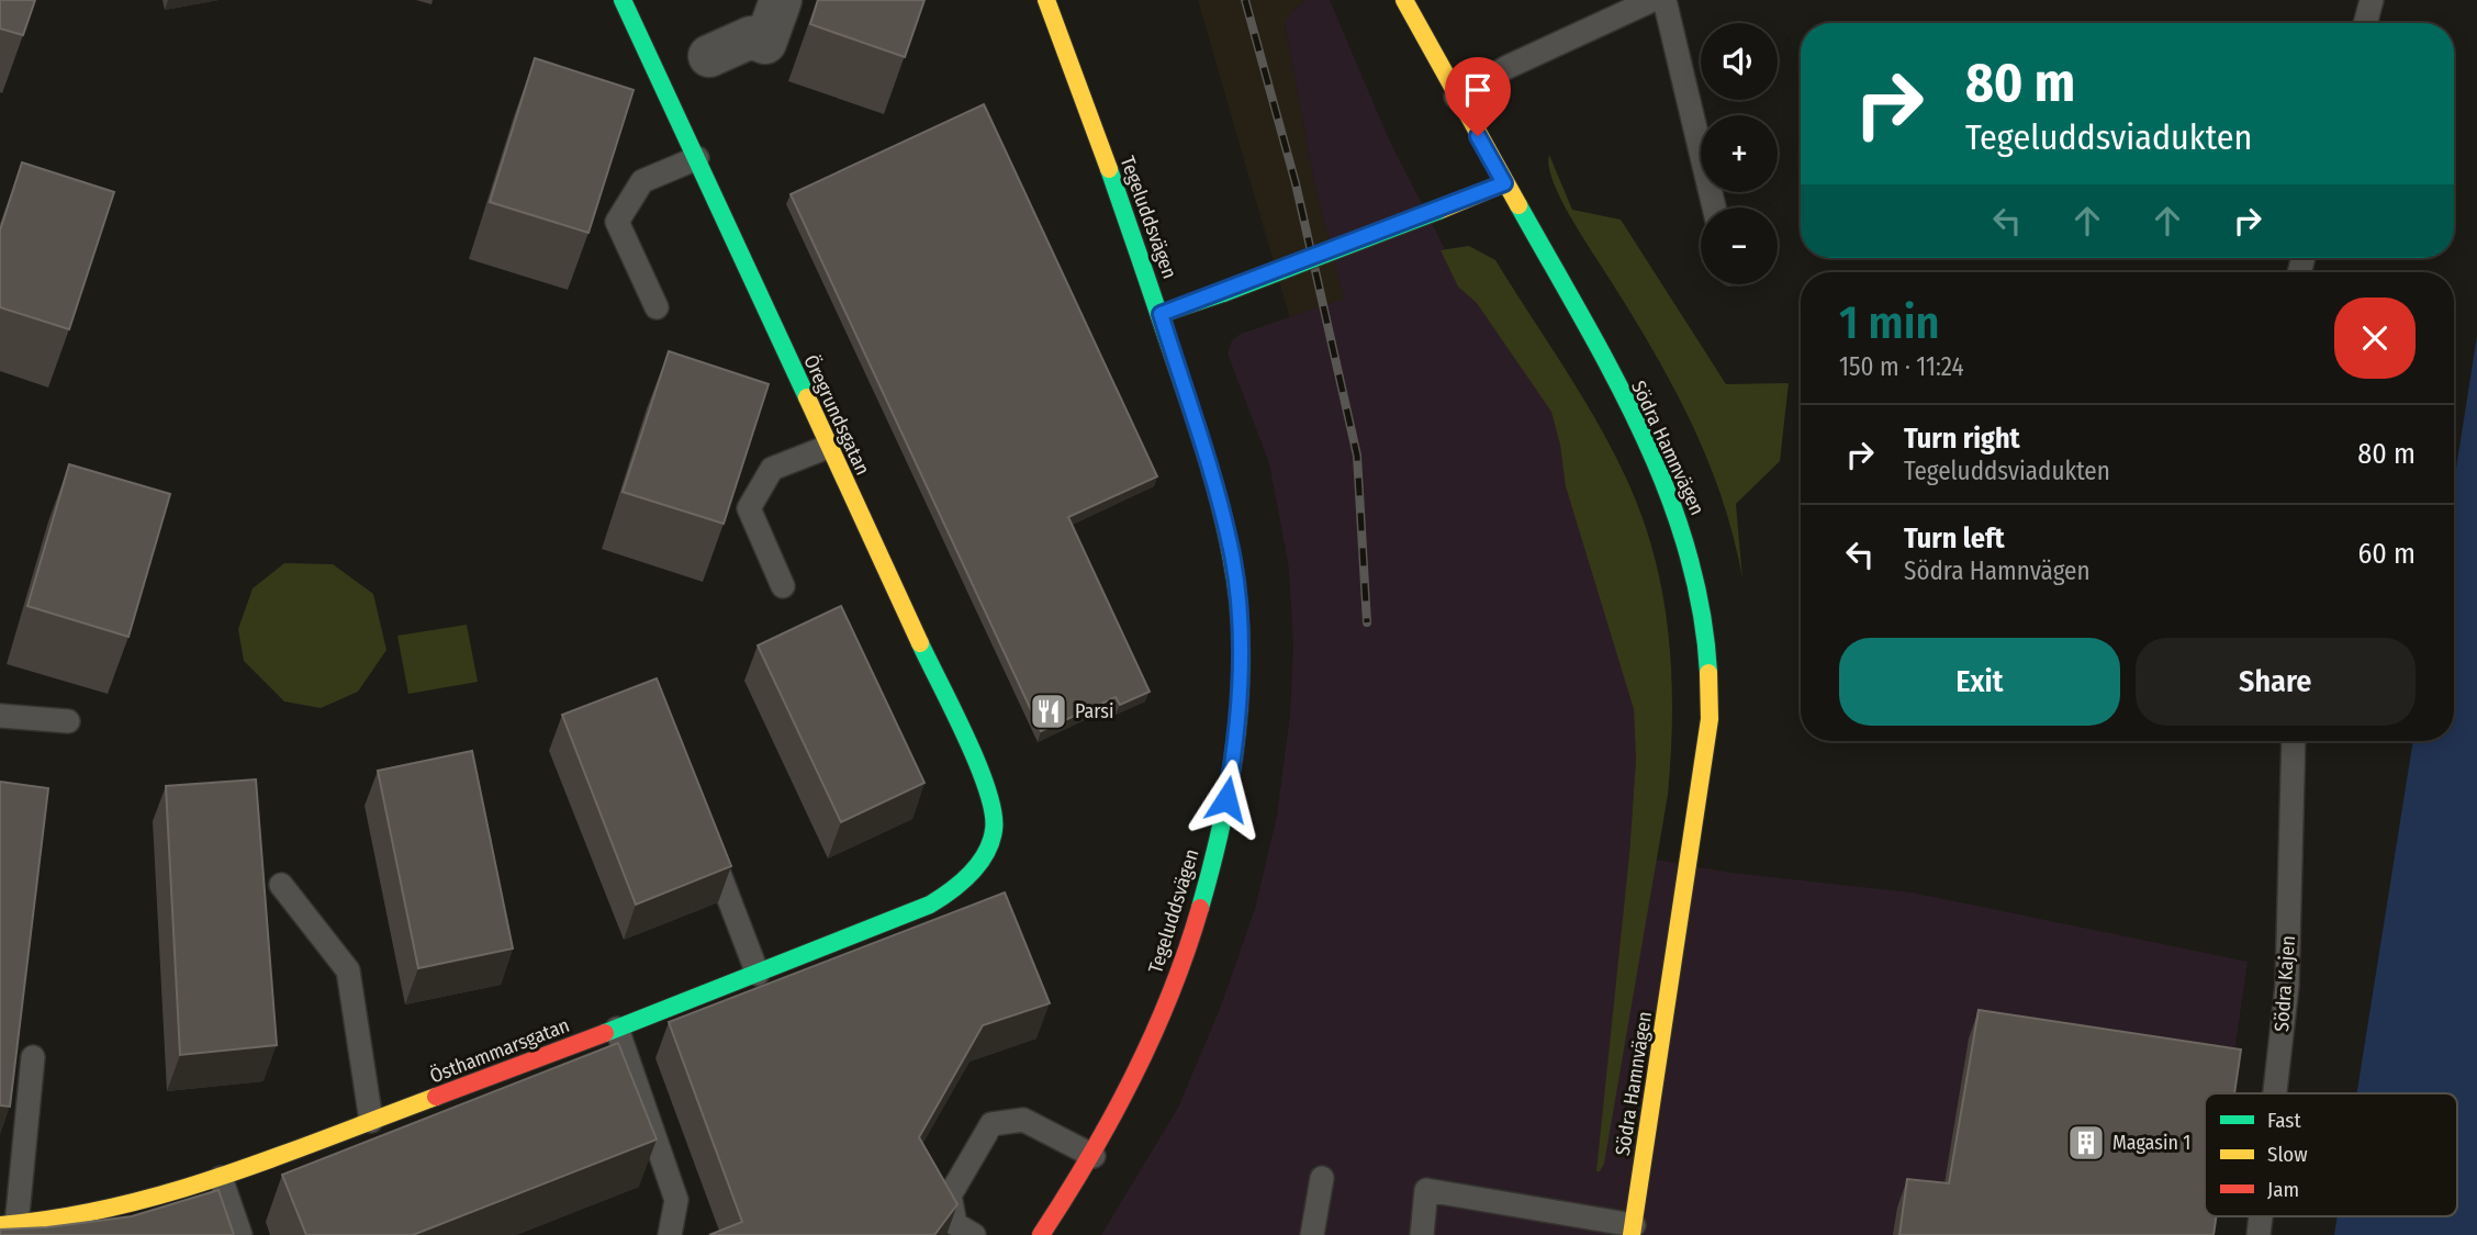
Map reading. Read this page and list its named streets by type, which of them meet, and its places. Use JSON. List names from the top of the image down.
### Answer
{
  "streets": {
    "street": [
      "Tegeluddsvägen",
      "Öregrundsgatan",
      "Södra Hamnvägen",
      "Östhammarsgatan"
    ],
    "lane": ["Södra Kajen"]
  },
  "crossings": [
    ["Öregrundsgatan", "Östhammarsgatan"]
  ],
  "places": {
    "restaurant": ["Parsi"],
    "building": ["Magasin 1"]
  },
  "legend": ["Fast", "Slow", "Jam"],
  "page": {
    "map_buttons": ["+", "−"],
    "turn": ["80 m", "Tegeluddsviadukten"],
    "heading": ["1 min", "150 m · 11:24"],
    "list": [
      {
        "name": "Turn right",
        "note": "Tegeluddsviadukten",
        "value": "80 m"
      },
      {
        "name": "Turn left",
        "note": "Södra Hamnvägen",
        "value": "60 m"
      }
    ],
    "buttons": ["Exit", "Share"]
  }
}
